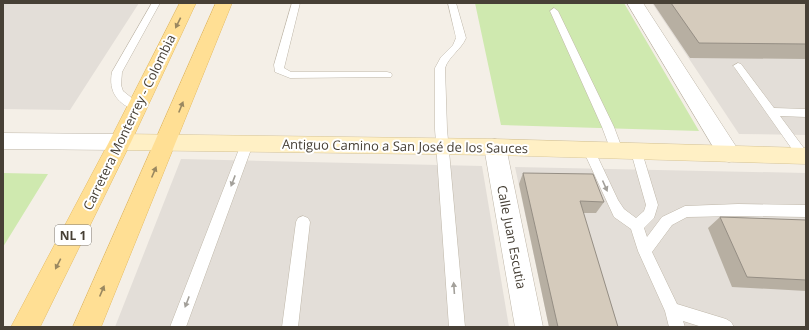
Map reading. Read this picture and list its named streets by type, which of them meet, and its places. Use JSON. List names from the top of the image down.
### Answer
{
  "streets": {
    "main road": ["Carretera Monterrey - Colombia", "NL 1"],
    "street": ["Antiguo Camino a San José de los Sauces", "Calle Juan Escutia"]
  },
  "crossings": [
    ["Carretera Monterrey - Colombia", "Antiguo Camino a San José de los Sauces"],
    ["Antiguo Camino a San José de los Sauces", "Calle Juan Escutia"]
  ]
}
